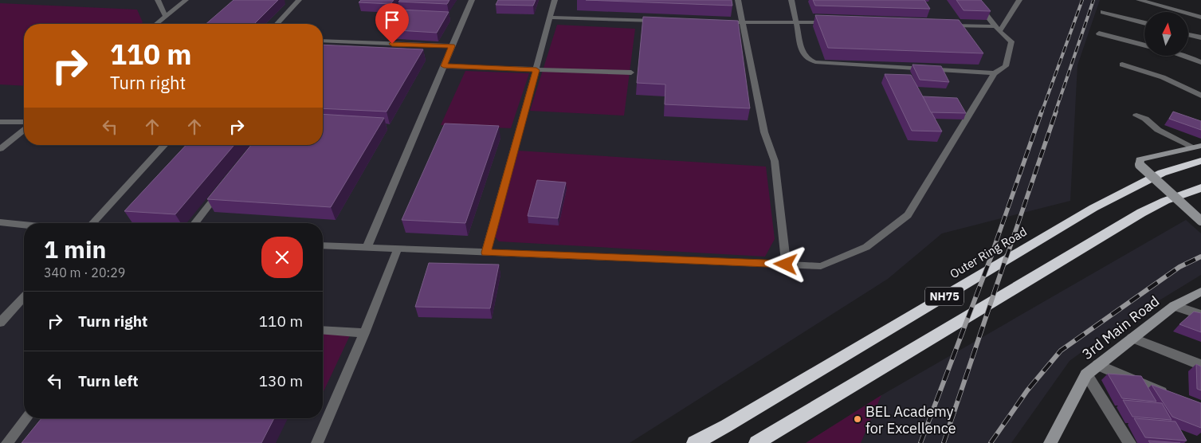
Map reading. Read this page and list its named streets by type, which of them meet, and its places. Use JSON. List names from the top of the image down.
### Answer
{
  "streets": {
    "highway": ["Outer Ring Road", "NH75"],
    "street": ["3rd Main Road"]
  },
  "places": ["BEL Academy for Excellence"],
  "north": "top",
  "page": {
    "turn": ["110 m", "Turn right"],
    "heading": ["1 min", "340 m · 20:29"],
    "list": [
      {
        "name": "Turn right",
        "value": "110 m"
      },
      {
        "name": "Turn left",
        "value": "130 m"
      }
    ]
  }
}
